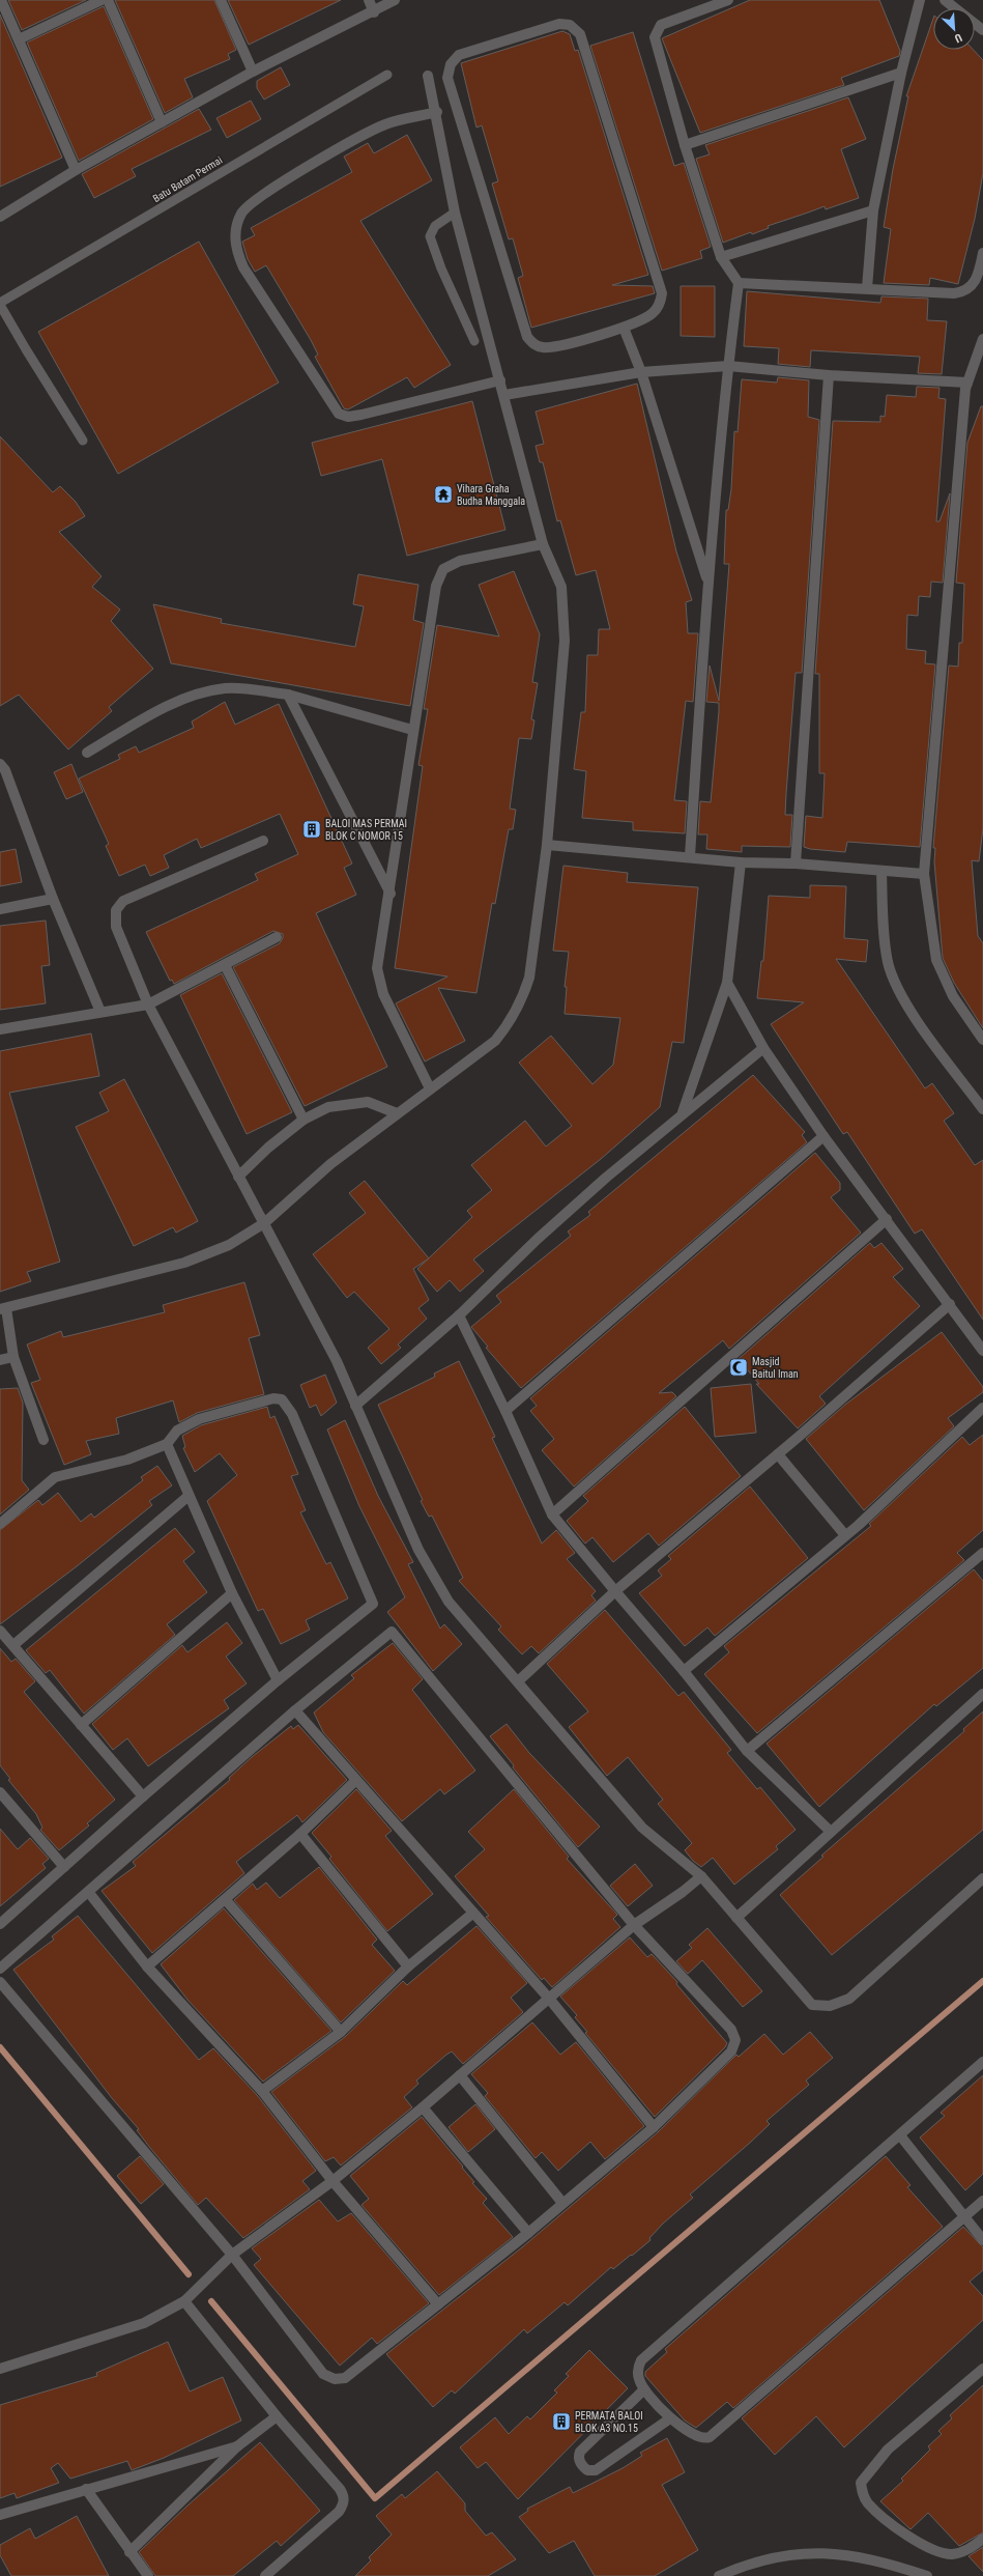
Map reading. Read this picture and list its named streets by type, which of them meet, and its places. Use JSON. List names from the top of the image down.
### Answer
{
  "streets": {
    "lane": ["Batu Batam Permai"]
  },
  "places": {
    "temple": ["Vihara Graha Budha Manggala"],
    "building": ["BALOI MAS PERMAI BLOK C NOMOR 15", "PERMATA BALOI BLOK A3 NO.15"],
    "mosque": ["Masjid Baitul Iman"]
  },
  "north": "bottom right"
}
